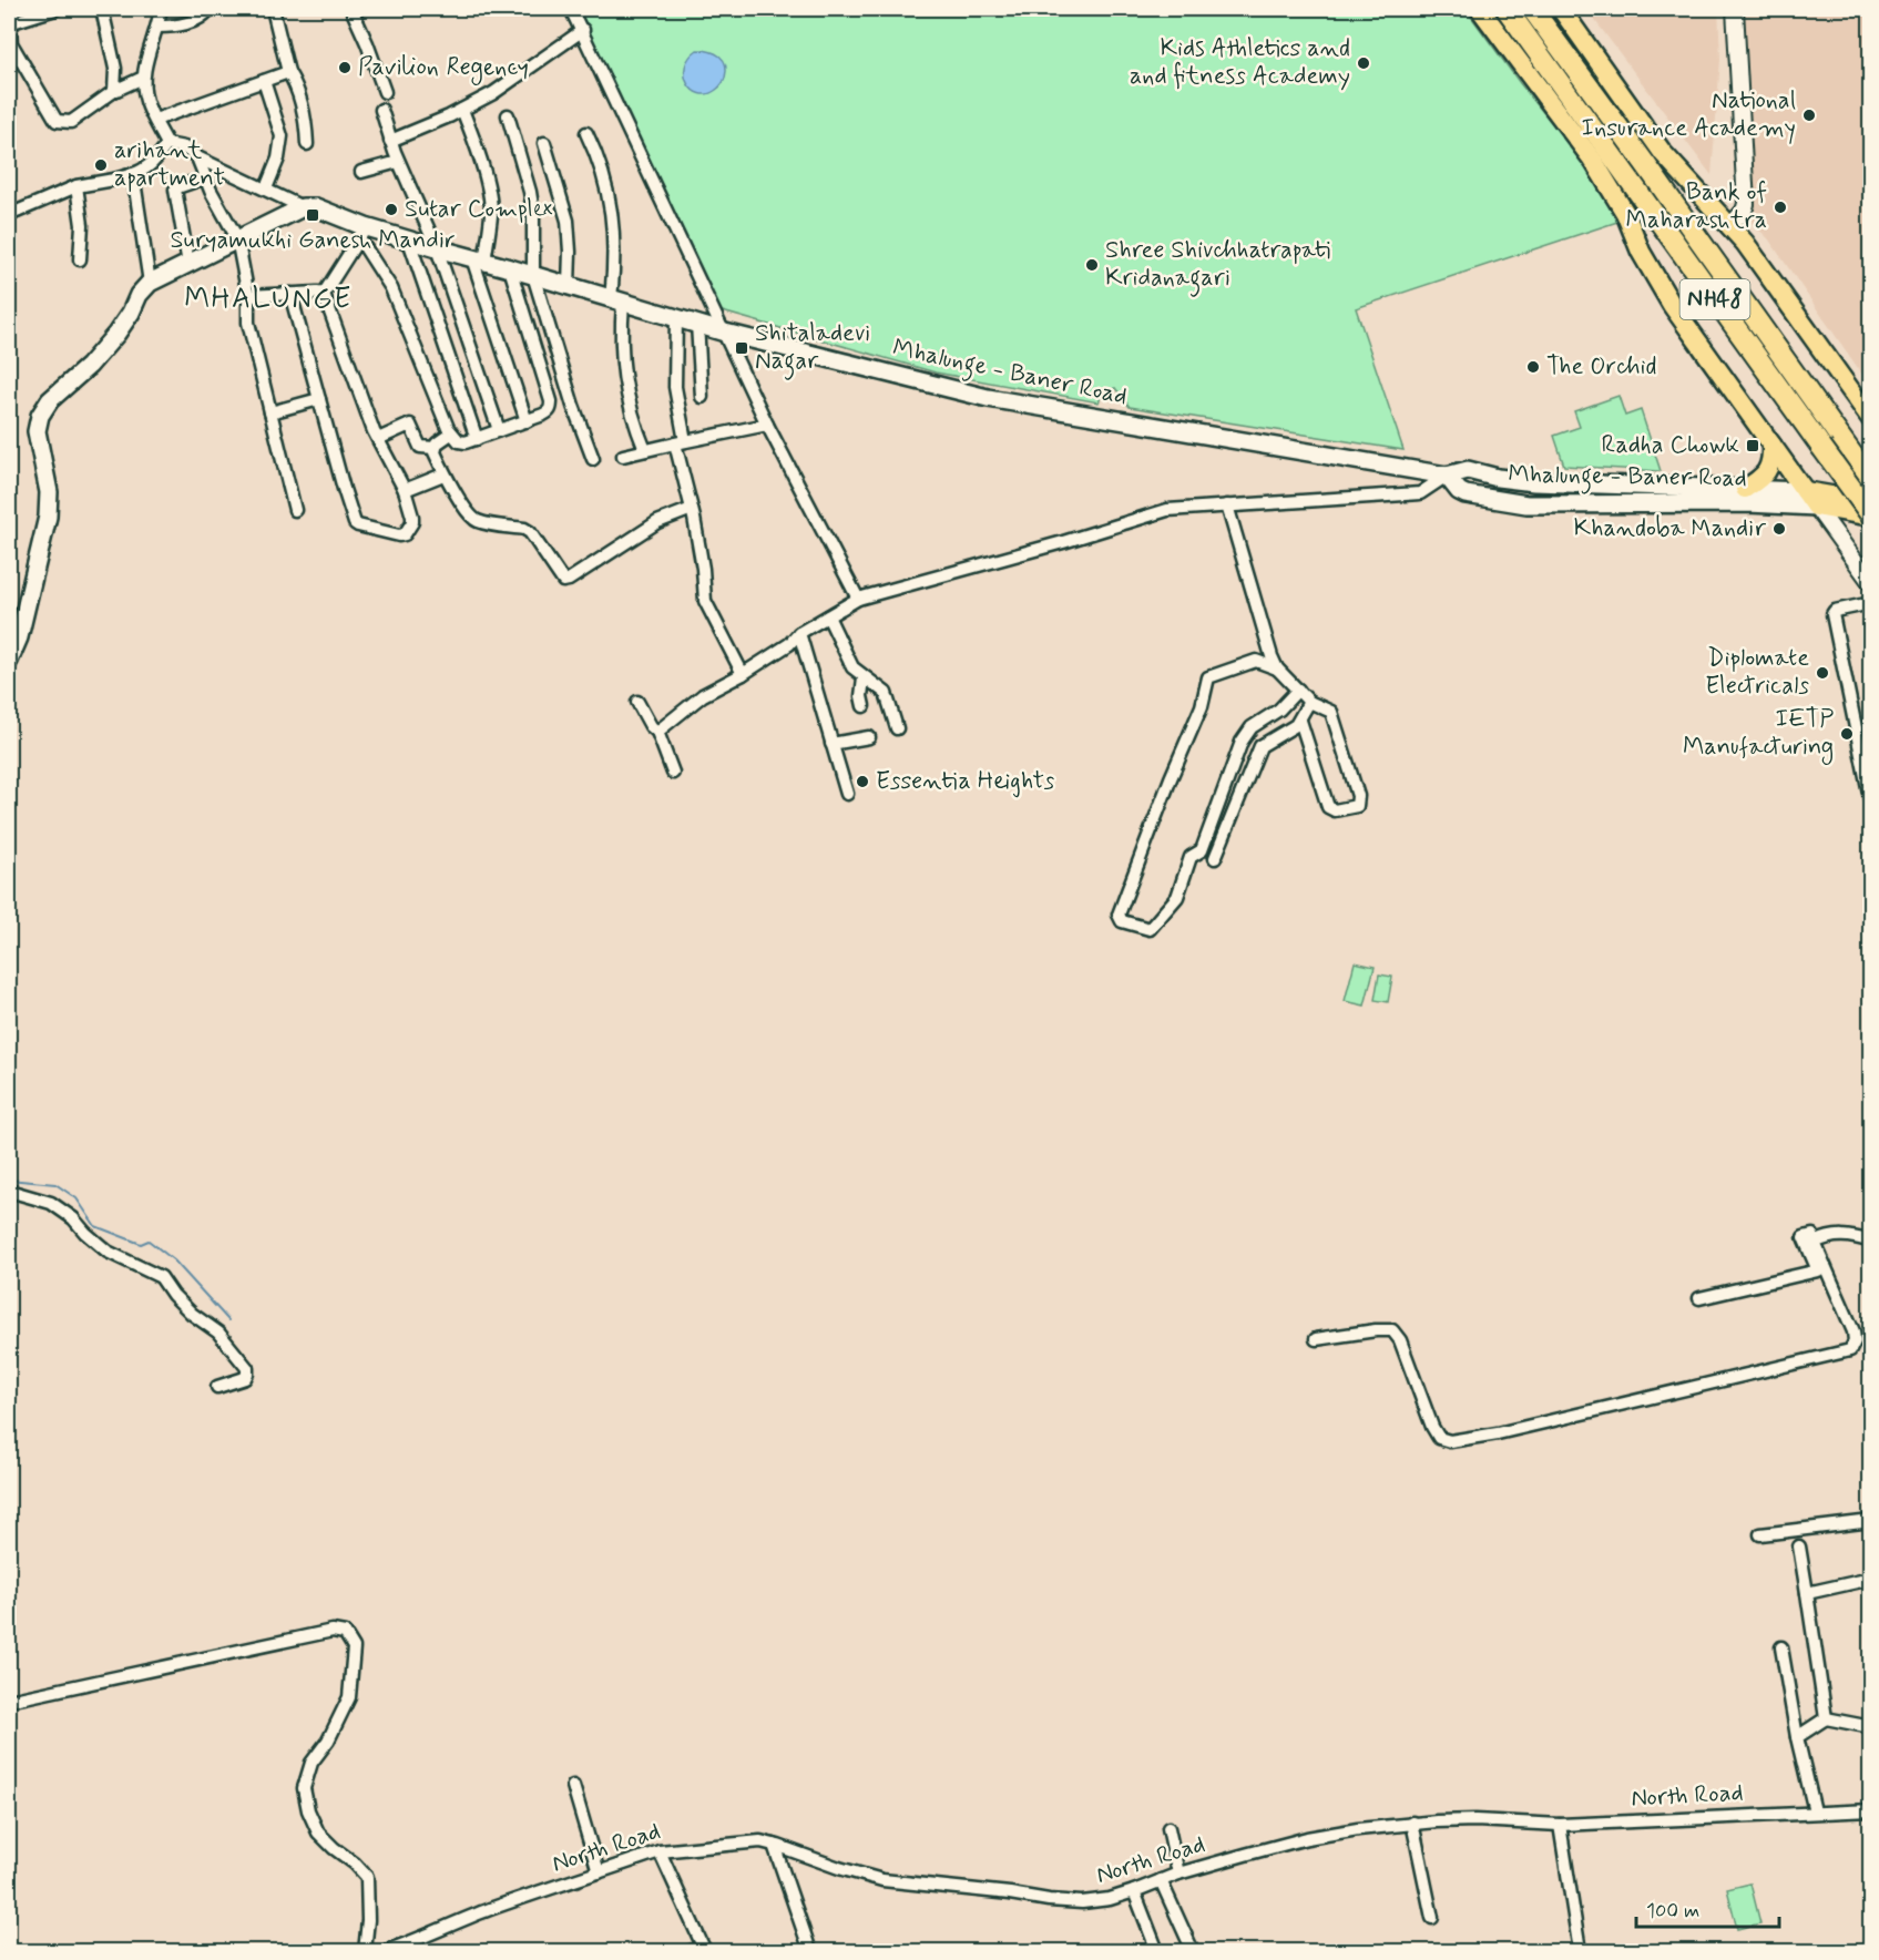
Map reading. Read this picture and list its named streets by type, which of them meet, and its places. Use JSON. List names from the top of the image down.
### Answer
{
  "streets": {
    "highway": ["NH48"],
    "main road": ["Mhalunge - Baner Road"],
    "street": ["North Road"]
  },
  "districts": ["MHALUNGE"],
  "places": {
    "other": [
      "Kids Athletics and and fitness Academy",
      "Pavilion Regency",
      "National Insurance Academy",
      "arihant apartment",
      "Bank of Maharashtra",
      "Sutar Complex",
      "Shree Shivchhatrapati Kridanagari",
      "The Orchid",
      "Khandoba Mandir",
      "Diplomate Electricals",
      "IETP Manufacturing",
      "Essentia Heights"
    ],
    "transit": ["Suryamukhi Ganesh Mandir", "Shitaladevi Nagar", "Radha Chowk"]
  },
  "scale_bar": "100 m"
}
